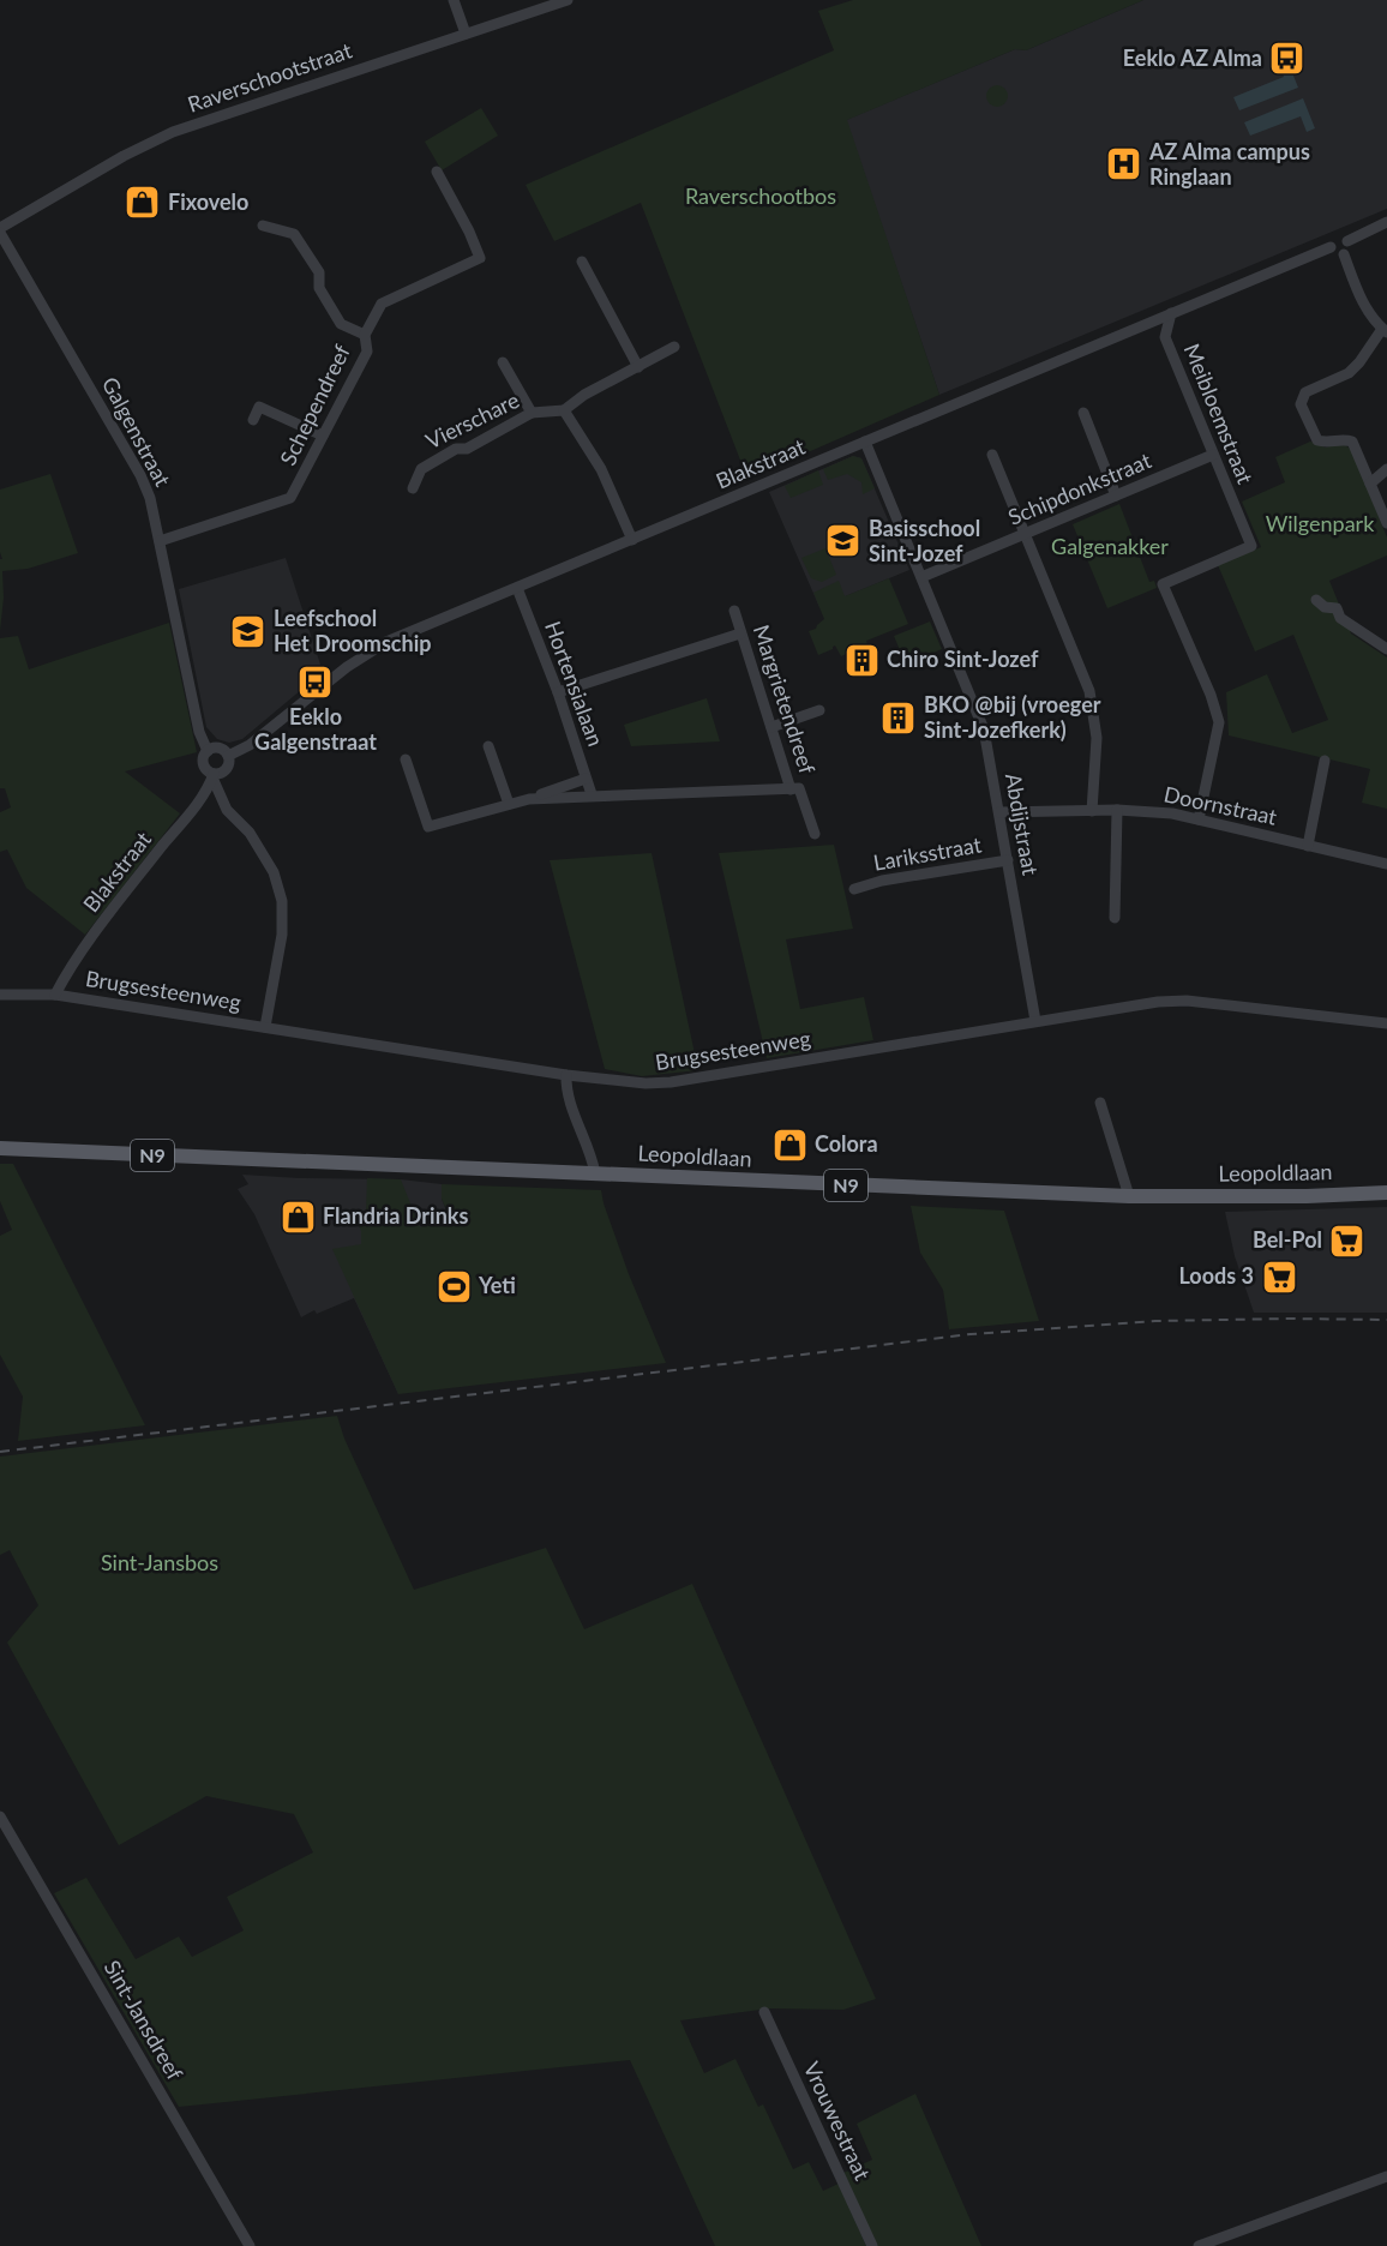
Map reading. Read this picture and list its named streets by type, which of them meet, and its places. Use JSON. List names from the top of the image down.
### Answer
{
  "streets": {
    "main road": ["N9", "Leopoldlaan"],
    "street": [
      "Raverschootstraat",
      "Schependreef",
      "Meibloemstraat",
      "Vierschare",
      "Galgenstraat",
      "Blakstraat",
      "Schipdonkstraat",
      "Hortensialaan",
      "Margrietendreef",
      "Doornstraat",
      "Abdijstraat",
      "Lariksstraat",
      "Brugsesteenweg",
      "Sint-Jansdreef",
      "Vrouwestraat"
    ]
  },
  "crossings": [
    ["Raverschootstraat", "Galgenstraat"],
    ["Schependreef", "Galgenstraat"],
    ["Meibloemstraat", "Blakstraat"],
    ["Meibloemstraat", "Schipdonkstraat"],
    ["Meibloemstraat", "Doornstraat"],
    ["Galgenstraat", "Blakstraat"],
    ["Blakstraat", "Hortensialaan"],
    ["Blakstraat", "Abdijstraat"],
    ["Blakstraat", "Brugsesteenweg"],
    ["Schipdonkstraat", "Abdijstraat"],
    ["Doornstraat", "Abdijstraat"],
    ["Abdijstraat", "Lariksstraat"],
    ["Abdijstraat", "Brugsesteenweg"]
  ],
  "parks": [
    "Raverschootbos",
    "Wilgenpark",
    "Galgenakker",
    "Sint-Jansbos"
  ],
  "places": {
    "bus stop": ["Eeklo AZ Alma", "Eeklo Galgenstraat"],
    "hospital": ["AZ Alma campus Ringlaan"],
    "shop": ["Fixovelo", "Colora", "Flandria Drinks"],
    "school or university": ["Basisschool Sint-Jozef", "Leefschool Het Droomschip"],
    "building": ["Chiro Sint-Jozef", "BKO @bij (vroeger Sint-Jozefkerk)"],
    "supermarket": ["Bel-Pol", "Loods 3"],
    "sports": ["Yeti"]
  }
}
